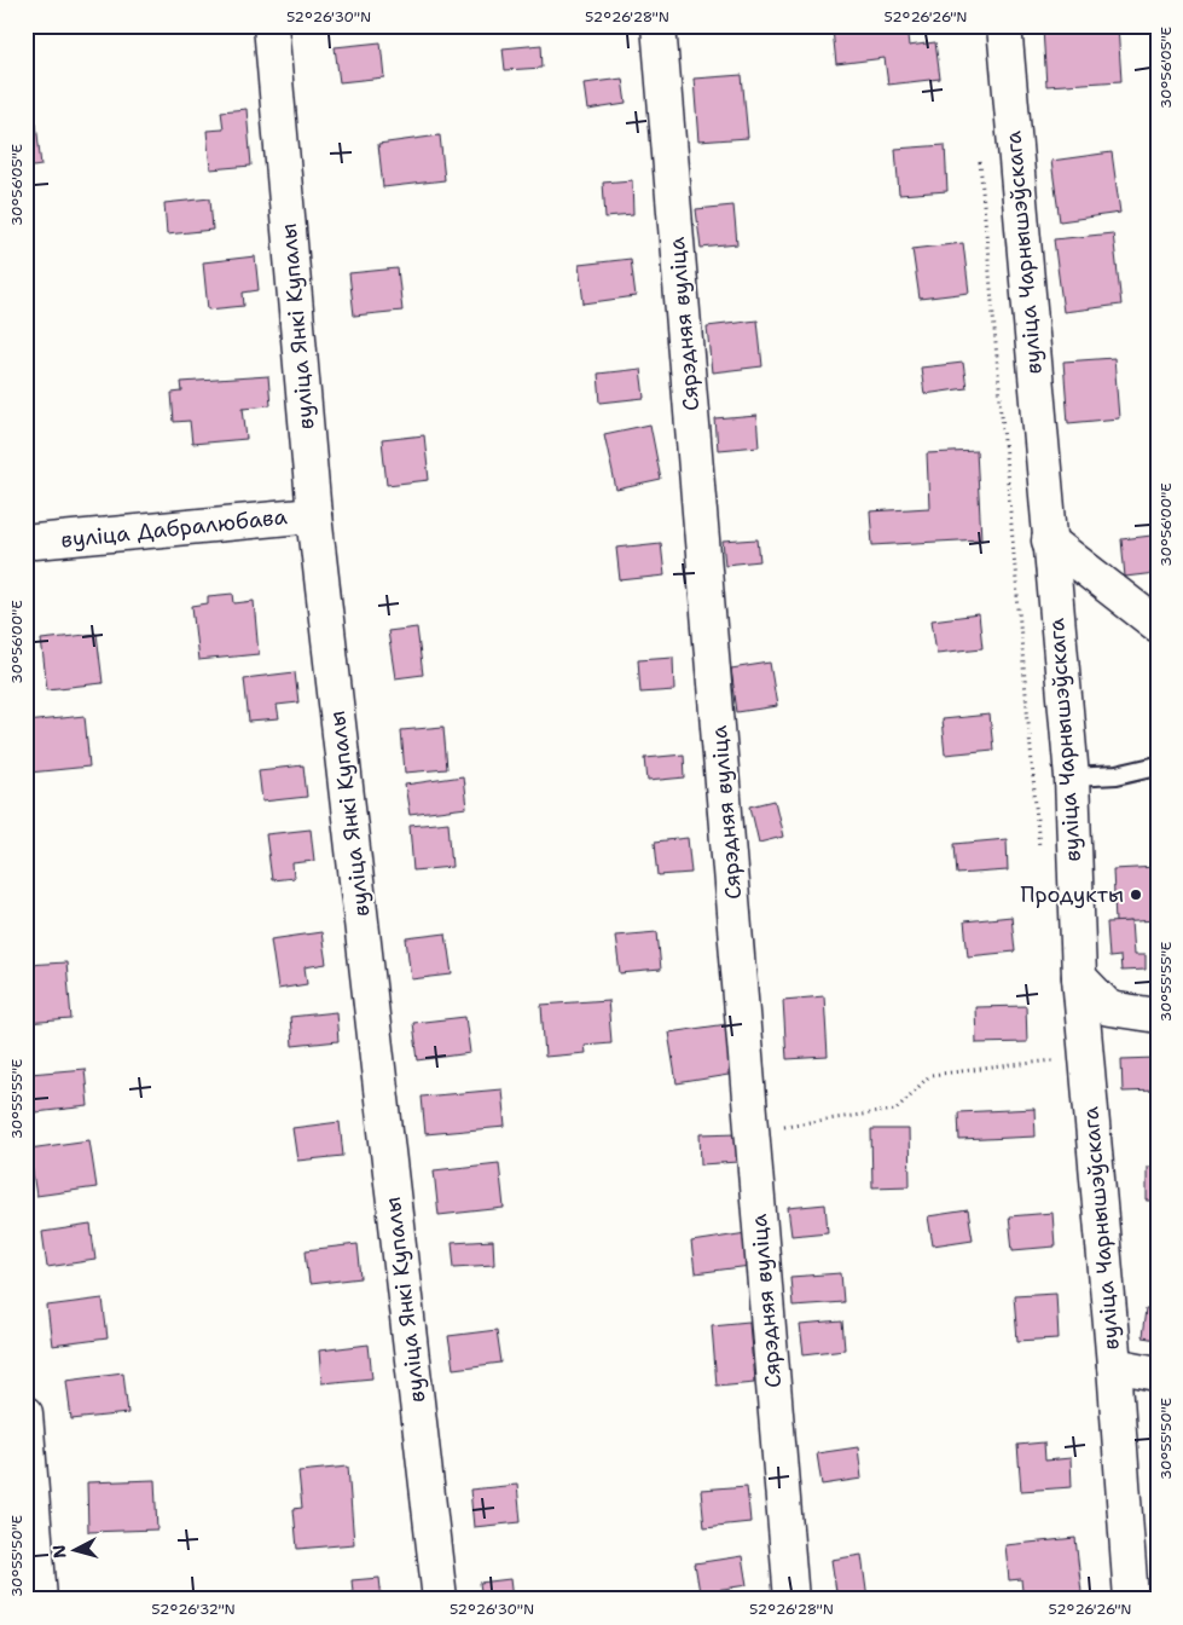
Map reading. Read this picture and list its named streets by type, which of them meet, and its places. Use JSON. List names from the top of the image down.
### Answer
{
  "streets": {
    "street": [
      "вуліца Чарнышэўскага",
      "Сярэдняя вуліца",
      "вуліца Янкі Купалы",
      "вуліца Дабралюбава"
    ]
  },
  "crossings": [
    ["вуліца Янкі Купалы", "вуліца Дабралюбава"]
  ],
  "places": ["Продукты"],
  "north": "left",
  "coordinates": [
    "52°26'30\"N",
    "52°26'28\"N",
    "52°26'26\"N",
    "30°56'05\"E",
    "30°56'00\"E",
    "30°55'55\"E",
    "30°55'50\"E",
    "52°26'32\"N"
  ]
}
